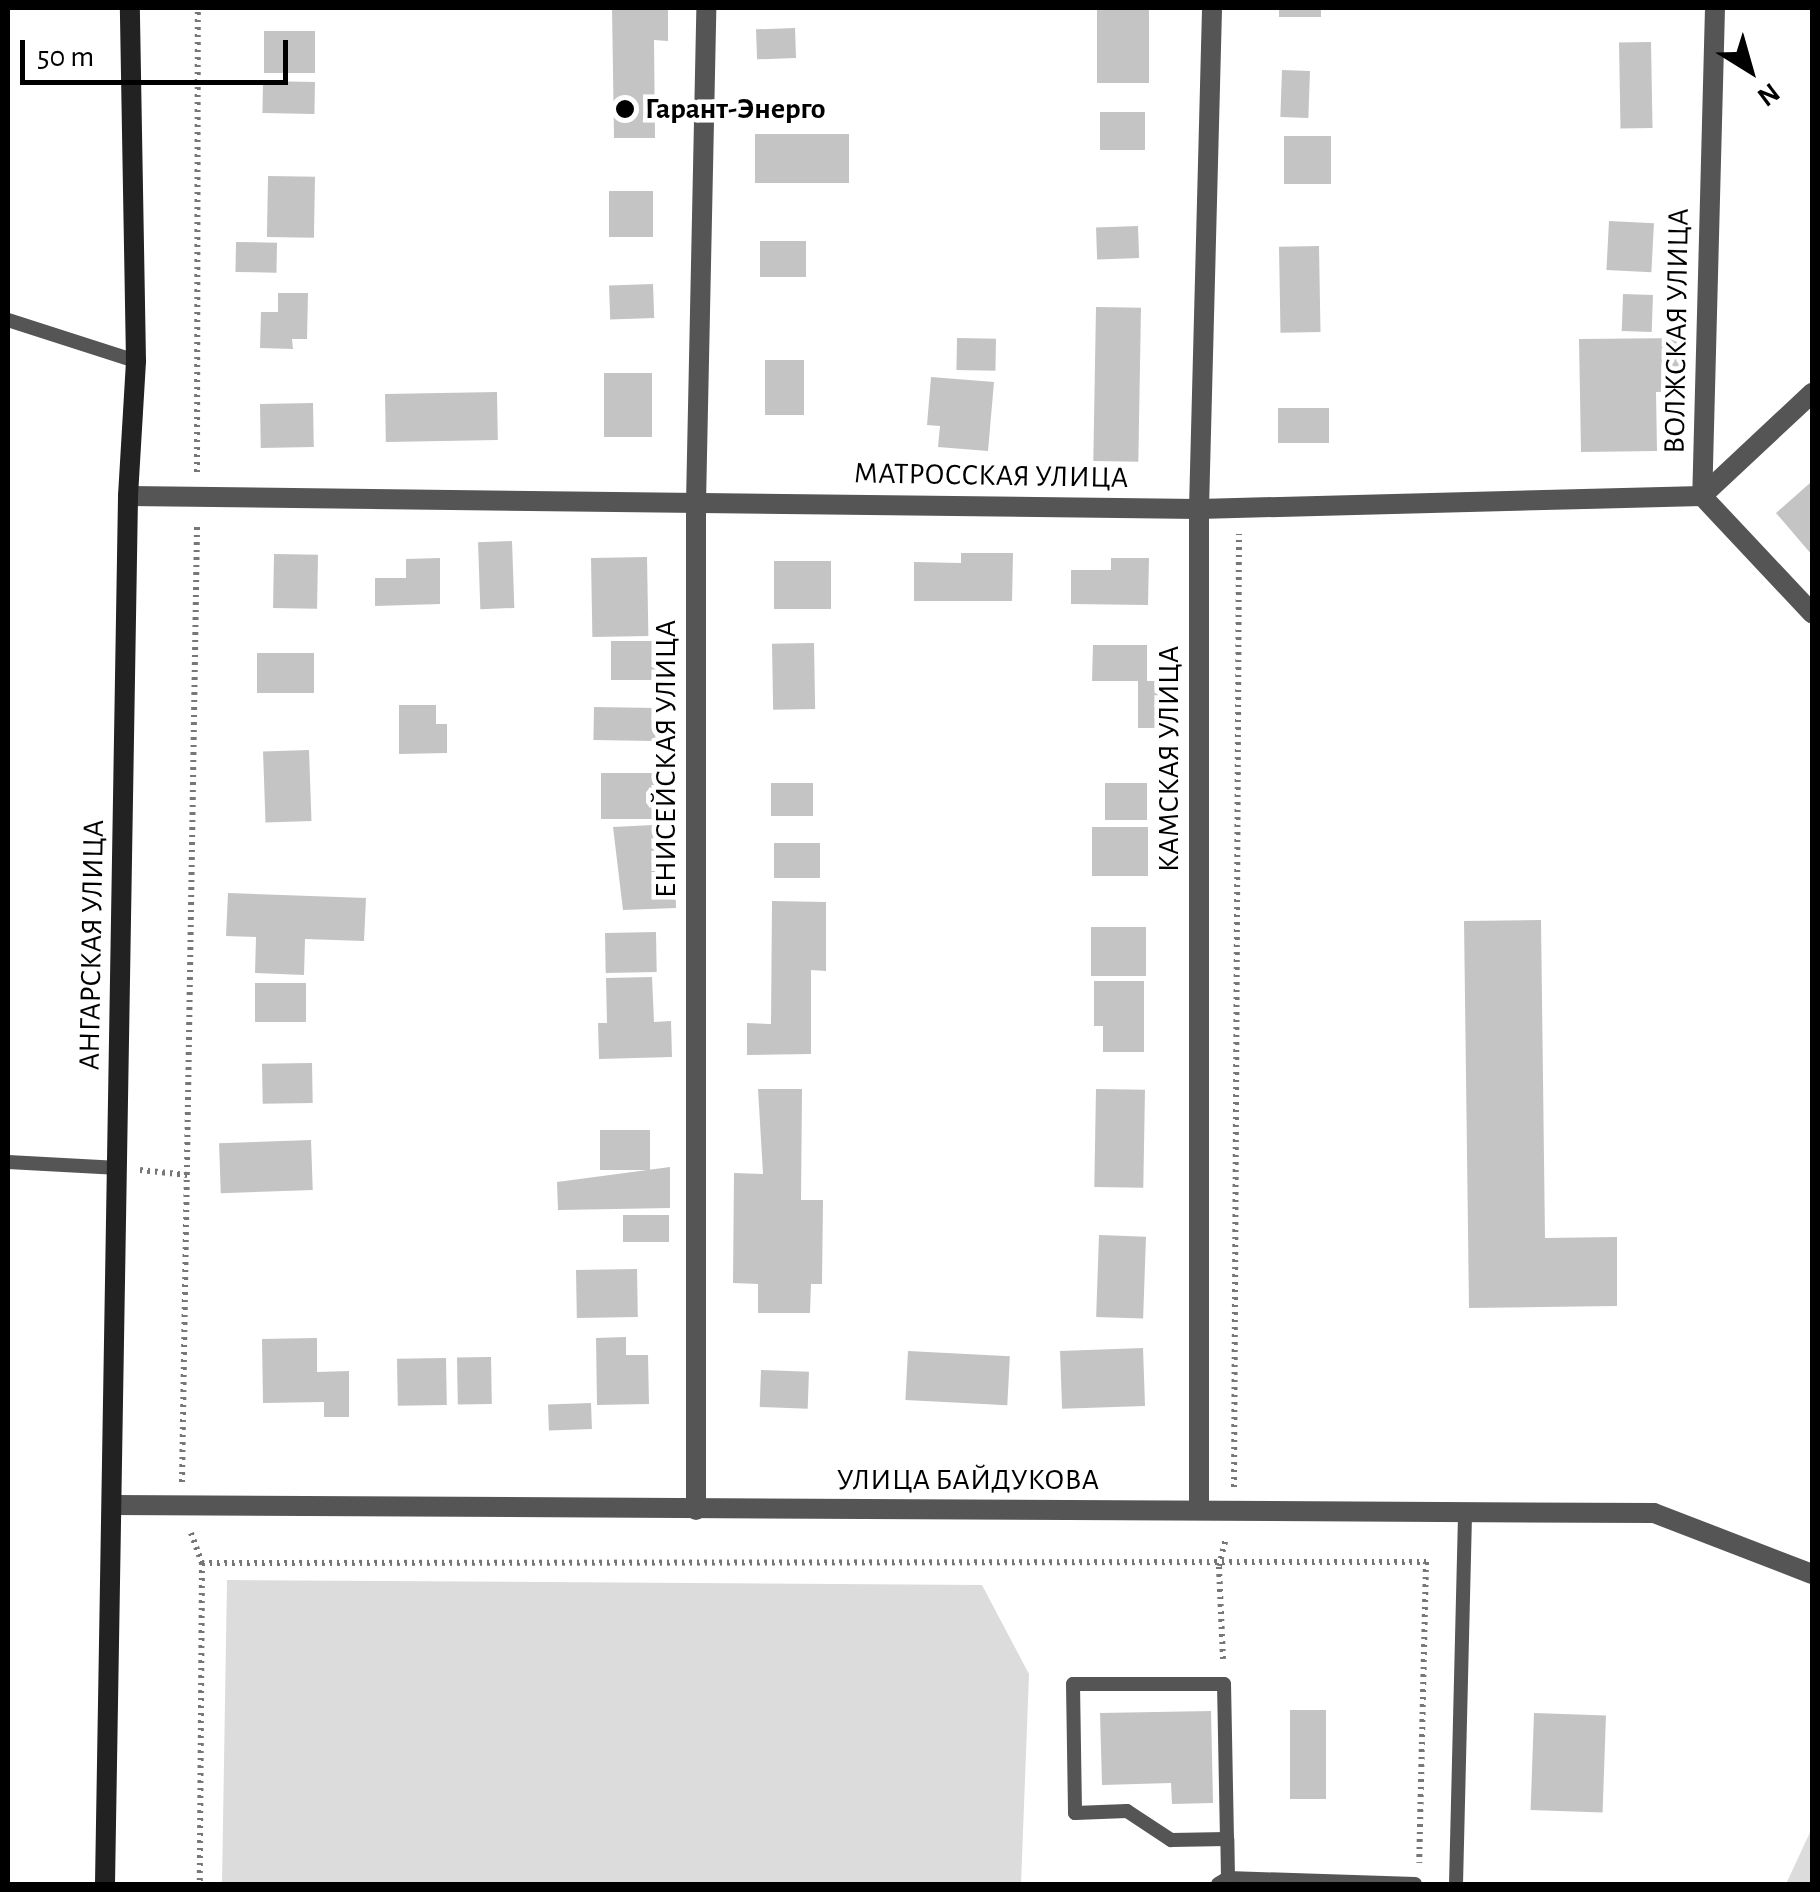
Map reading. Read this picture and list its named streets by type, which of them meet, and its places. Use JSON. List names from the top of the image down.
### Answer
{
  "streets": {
    "main road": ["АНГАРСКАЯ УЛИЦА"],
    "street": [
      "ВОЛЖСКАЯ УЛИЦА",
      "МАТРОССКАЯ УЛИЦА",
      "ЕНИСЕЙСКАЯ УЛИЦА",
      "КАМСКАЯ УЛИЦА",
      "УЛИЦА БАЙДУКОВА"
    ]
  },
  "crossings": [
    ["ВОЛЖСКАЯ УЛИЦА", "МАТРОССКАЯ УЛИЦА"],
    ["МАТРОССКАЯ УЛИЦА", "ЕНИСЕЙСКАЯ УЛИЦА"],
    ["МАТРОССКАЯ УЛИЦА", "КАМСКАЯ УЛИЦА"],
    ["МАТРОССКАЯ УЛИЦА", "АНГАРСКАЯ УЛИЦА"],
    ["ЕНИСЕЙСКАЯ УЛИЦА", "УЛИЦА БАЙДУКОВА"],
    ["КАМСКАЯ УЛИЦА", "УЛИЦА БАЙДУКОВА"],
    ["АНГАРСКАЯ УЛИЦА", "УЛИЦА БАЙДУКОВА"]
  ],
  "places": ["Гарант-Энерго"],
  "scale_bar": "50 m",
  "north": "bottom right"
}
